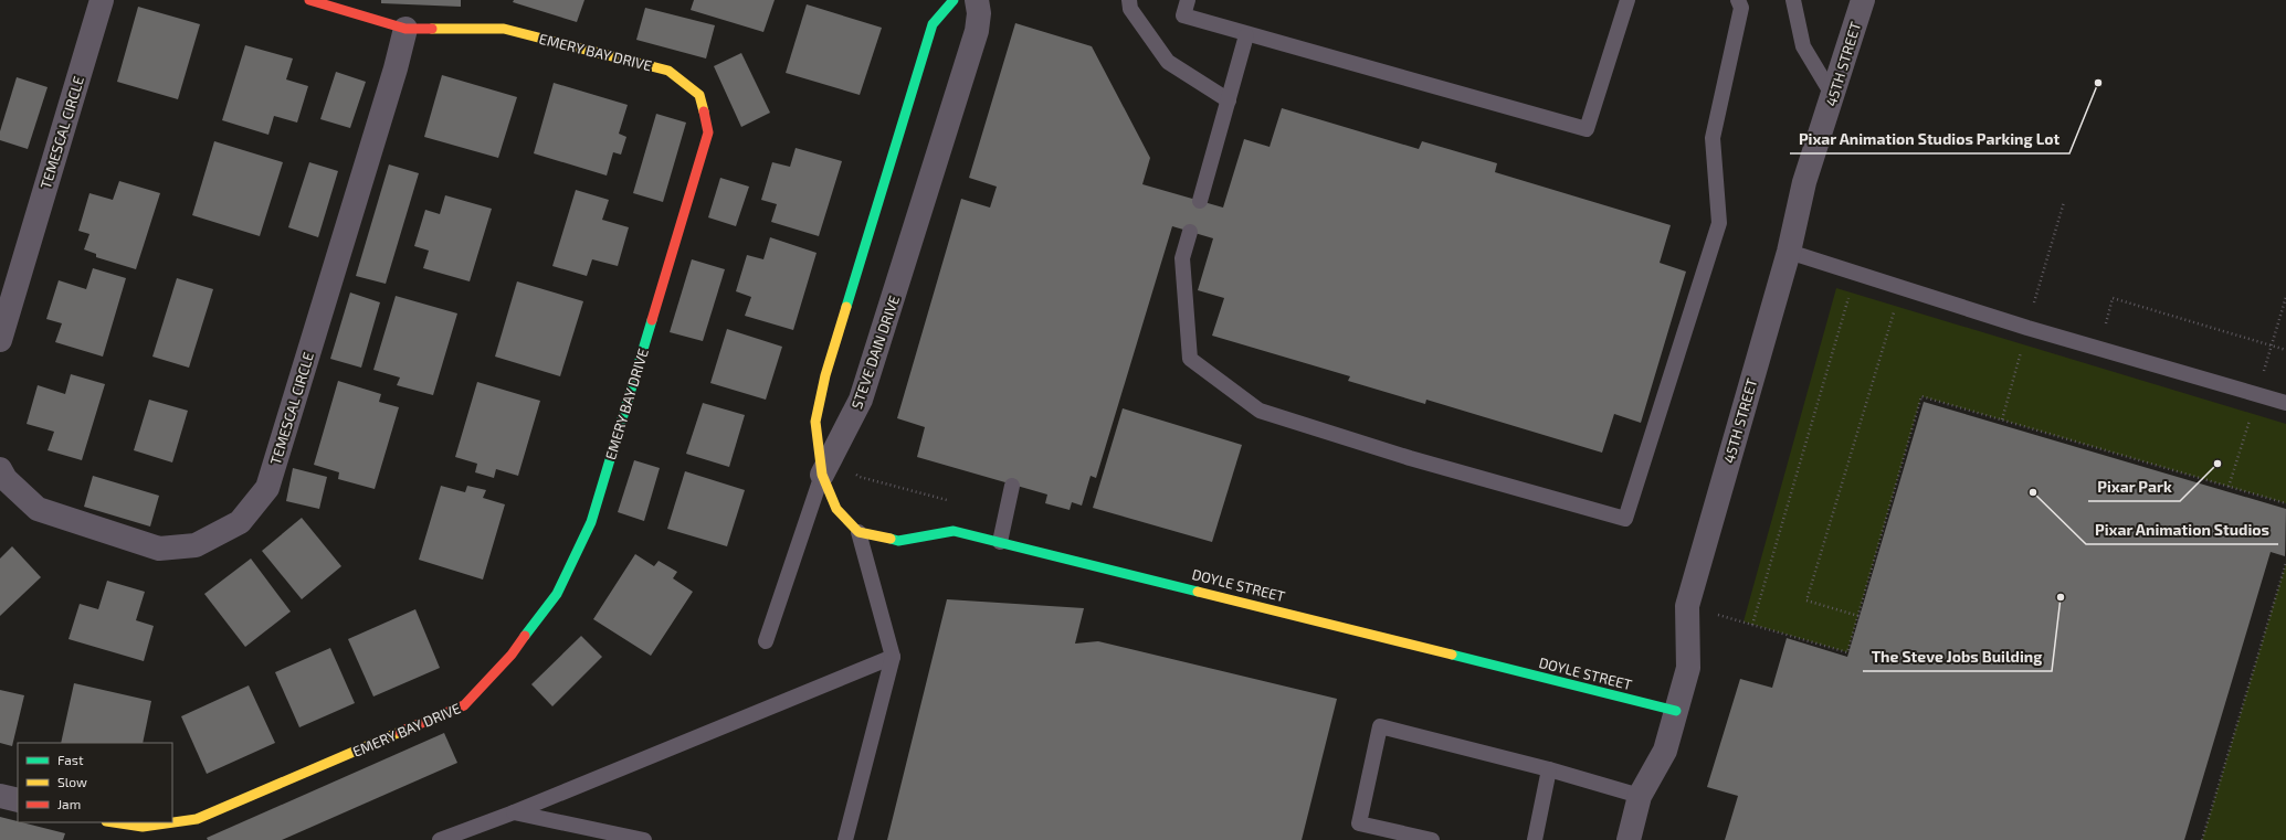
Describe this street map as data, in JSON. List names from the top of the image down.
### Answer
{
  "streets": {
    "street": [
      "EMERY BAY DRIVE",
      "45TH STREET",
      "TEMESCAL CIRCLE",
      "STEVE DAIN DRIVE",
      "DOYLE STREET"
    ]
  },
  "crossings": [
    ["EMERY BAY DRIVE", "TEMESCAL CIRCLE"],
    ["45TH STREET", "DOYLE STREET"]
  ],
  "places": [
    "Pixar Animation Studios Parking Lot",
    "Pixar Park",
    "Pixar Animation Studios",
    "The Steve Jobs Building"
  ],
  "legend": ["Fast", "Slow", "Jam"]
}
